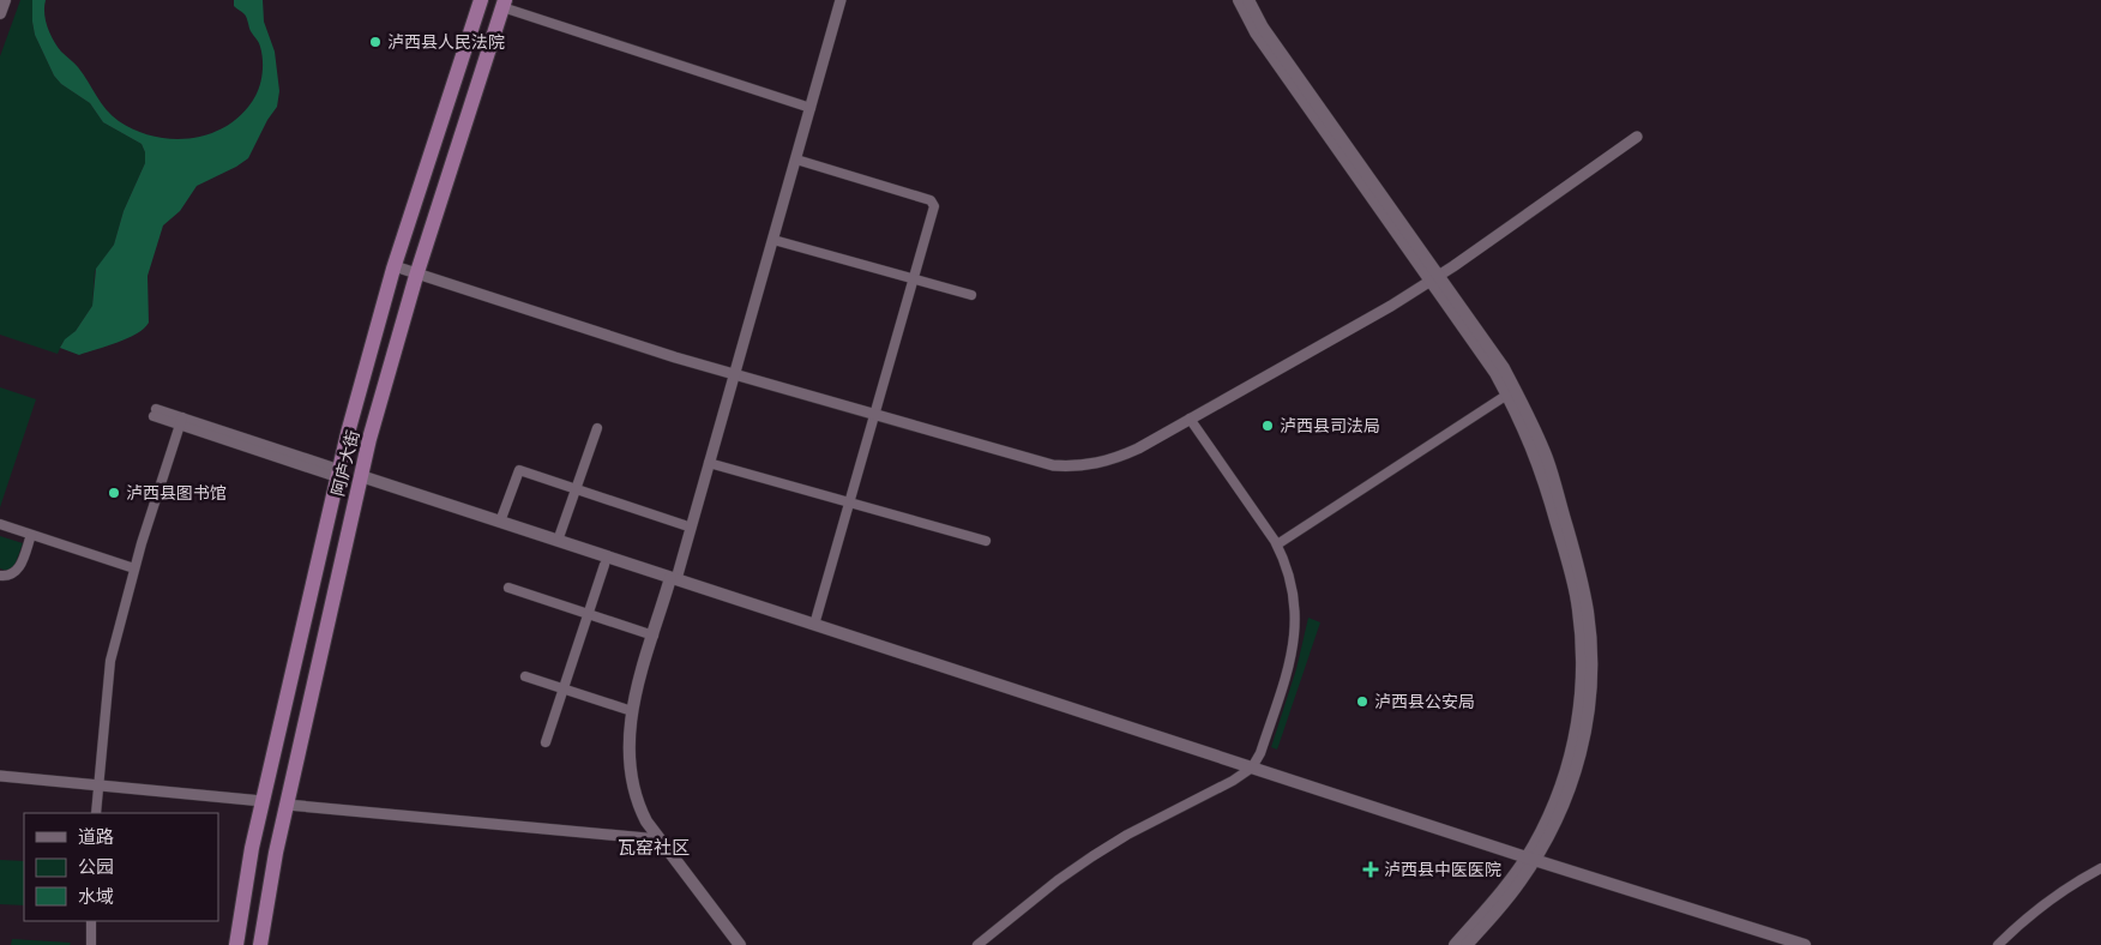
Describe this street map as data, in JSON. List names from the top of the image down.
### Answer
{
  "streets": {
    "highway": ["阿庐大街"]
  },
  "districts": ["瓦窑社区"],
  "places": {
    "other": [
      "泸西县人民法院",
      "泸西县司法局",
      "泸西县图书馆",
      "泸西县公安局"
    ],
    "health": ["泸西县中医医院"]
  },
  "legend": ["道路", "公园", "水域"]
}
